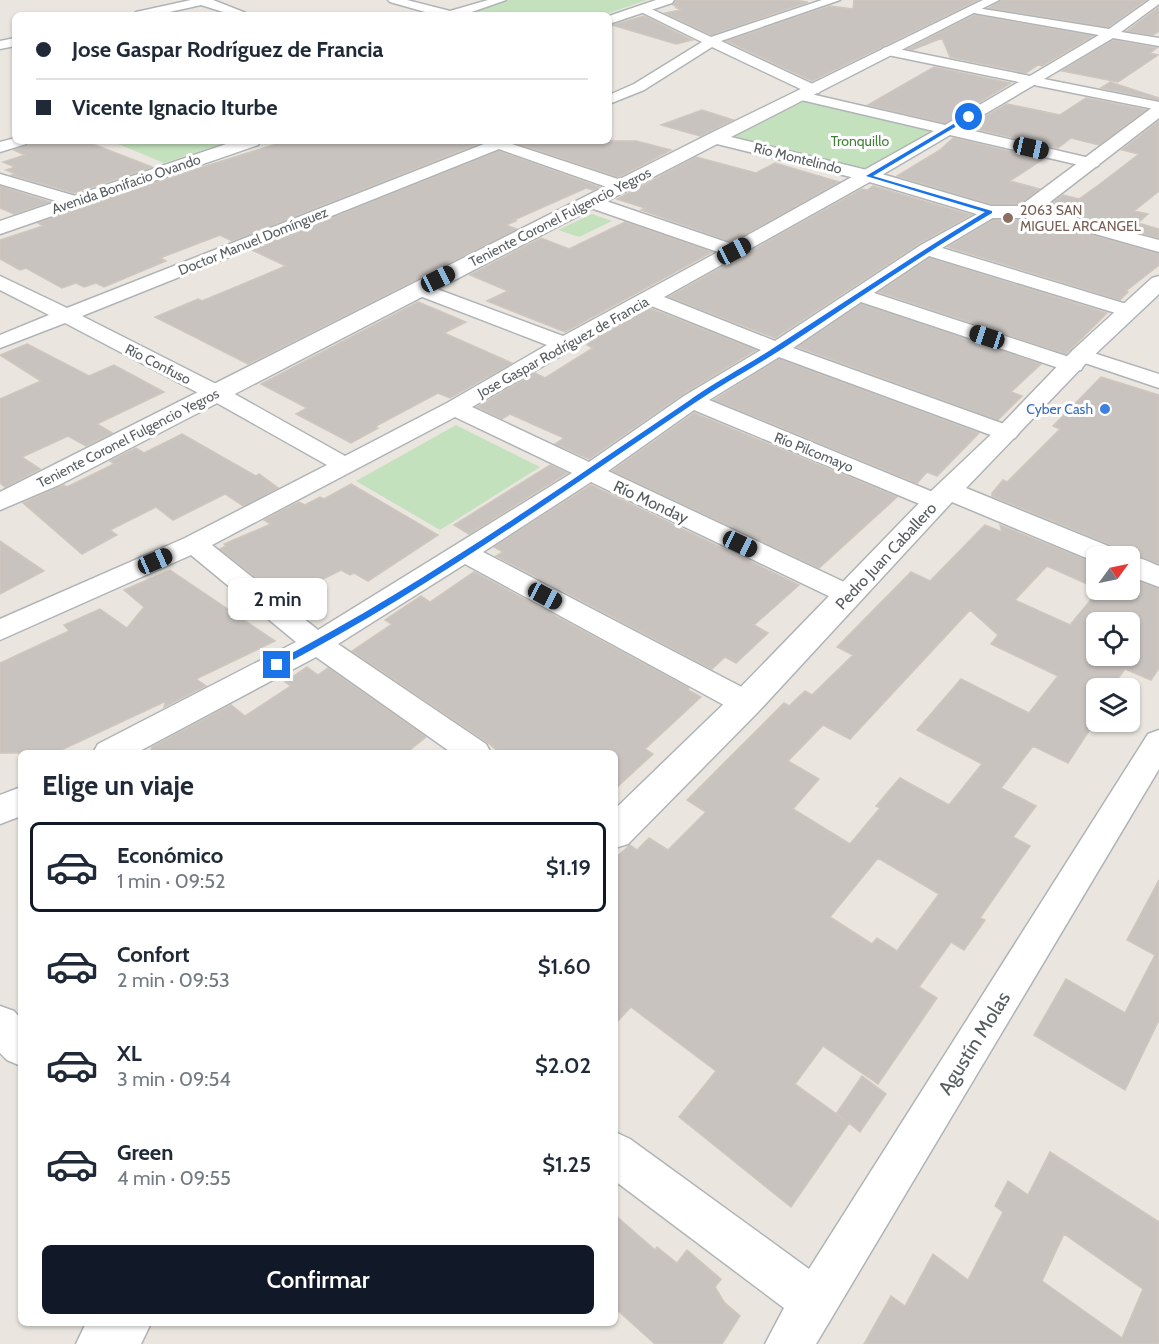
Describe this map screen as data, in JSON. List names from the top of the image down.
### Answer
{
  "streets": {
    "street": [
      "Río Montelindo",
      "Avenida Bonifacio Ovando",
      "Teniente Coronel Fulgencio Yegros",
      "Doctor Manuel Domínguez",
      "Jose Gaspar Rodríguez de Francia",
      "Río Confuso",
      "Río Pilcomayo",
      "Río Monday",
      "Pedro Juan Caballero",
      "Agustín Molas"
    ]
  },
  "crossings": [
    ["Río Montelindo", "Teniente Coronel Fulgencio Yegros"],
    ["Río Montelindo", "Jose Gaspar Rodríguez de Francia"],
    ["Teniente Coronel Fulgencio Yegros", "Río Confuso"],
    ["Doctor Manuel Domínguez", "Río Confuso"],
    ["Jose Gaspar Rodríguez de Francia", "Río Confuso"],
    ["Jose Gaspar Rodríguez de Francia", "Río Monday"],
    ["Río Pilcomayo", "Pedro Juan Caballero"],
    ["Río Monday", "Pedro Juan Caballero"]
  ],
  "parks": ["Tronquillo"],
  "places": ["2063 SAN MIGUEL ARCANGEL", "Cyber Cash"],
  "north": "top right",
  "page": {
    "banner": ["Jose Gaspar Rodríguez de Francia", "Vicente Ignacio Iturbe"],
    "bubble": "2 min",
    "heading": "Elige un viaje",
    "list": [
      {
        "name": "Económico",
        "note": "1 min · 09:52",
        "value": "$1.19"
      },
      {
        "name": "Confort",
        "note": "2 min · 09:53",
        "value": "$1.60"
      },
      {
        "name": "XL",
        "note": "3 min · 09:54",
        "value": "$2.02"
      },
      {
        "name": "Green",
        "note": "4 min · 09:55",
        "value": "$1.25"
      }
    ],
    "buttons": "Confirmar"
  }
}
